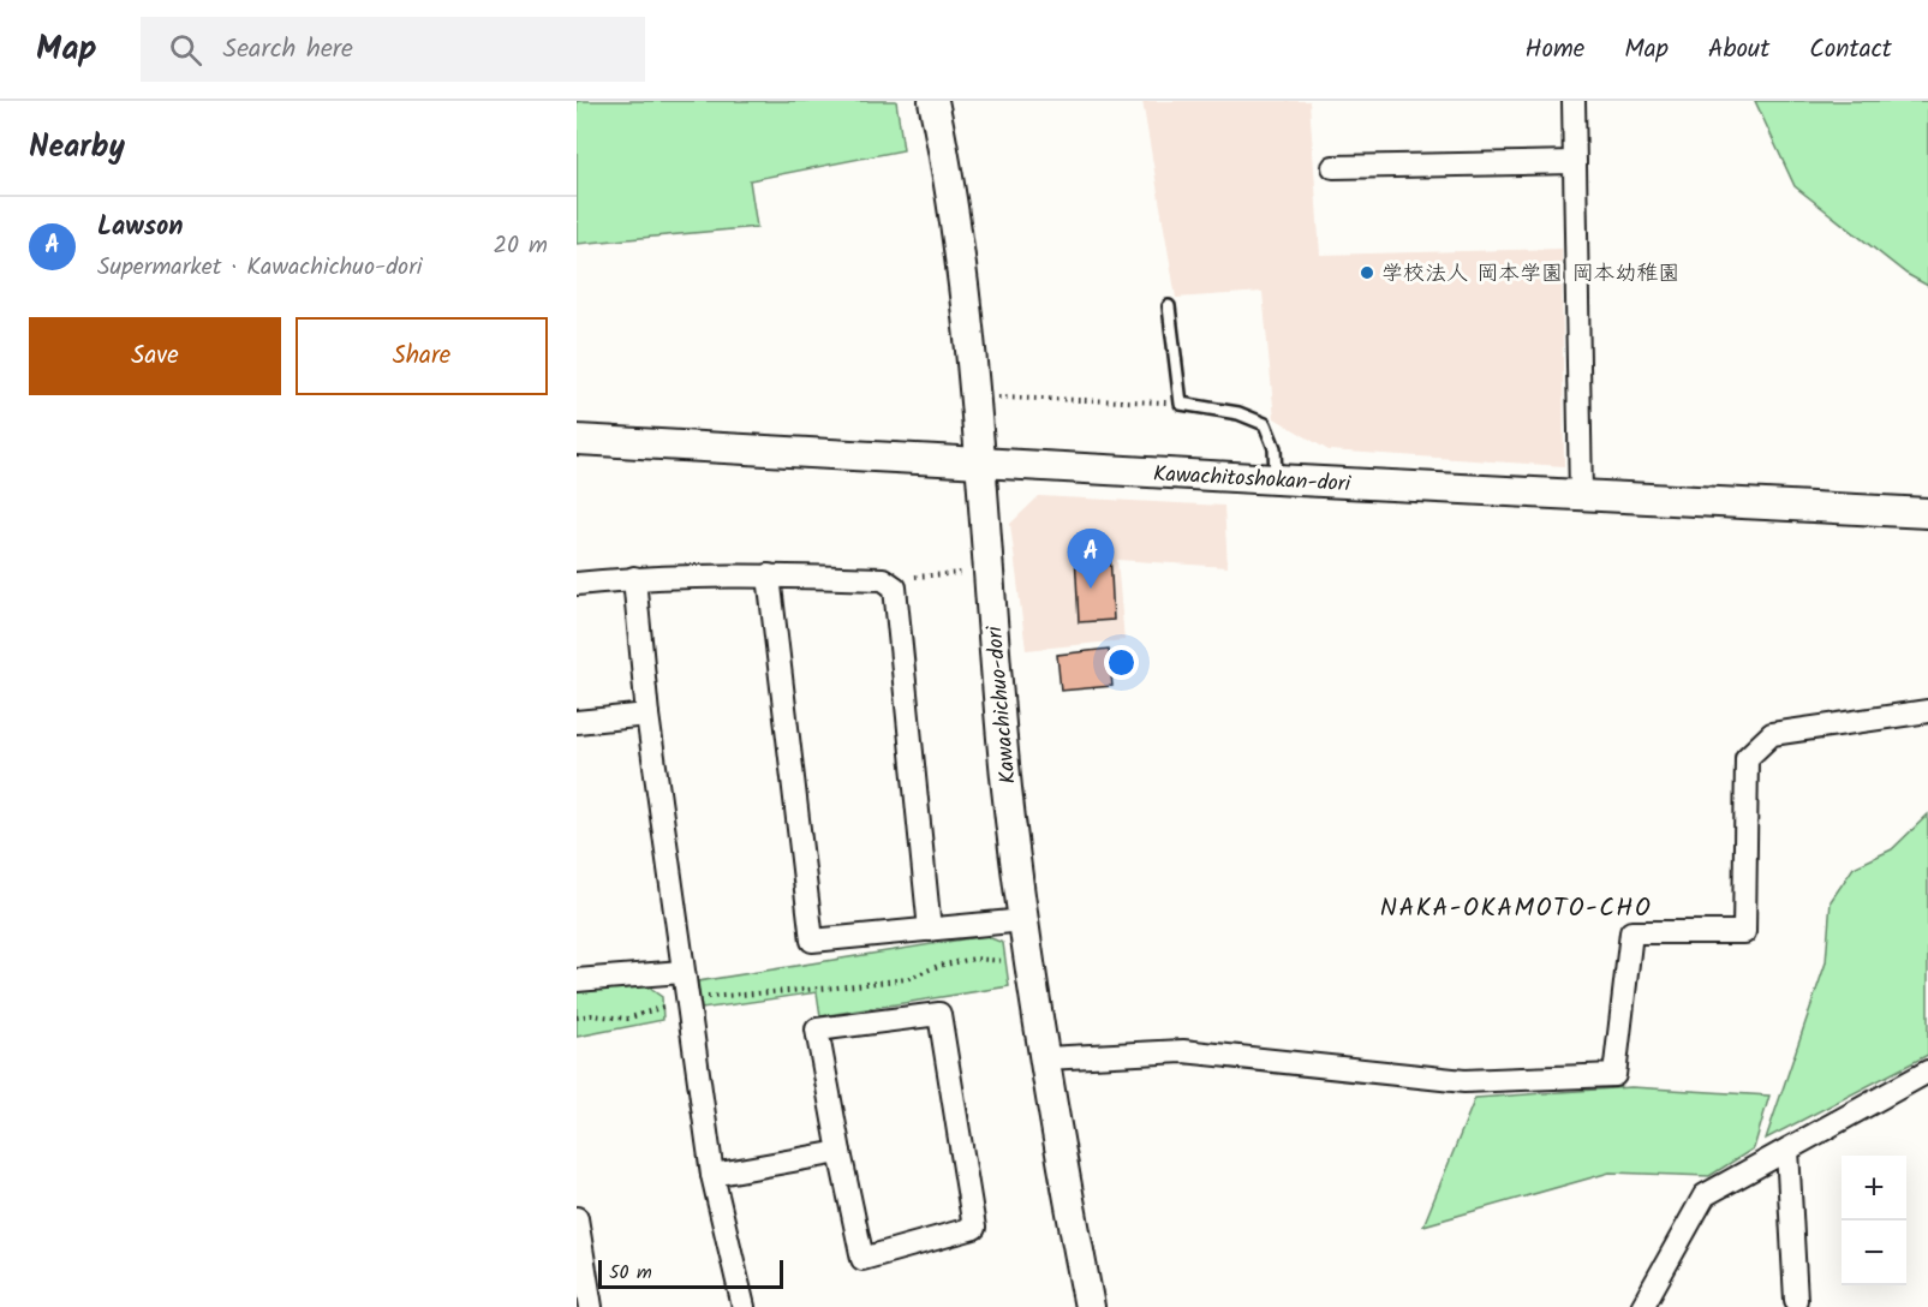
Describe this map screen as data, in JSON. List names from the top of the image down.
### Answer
{
  "streets": {
    "street": ["Kawachitoshokan-dori", "Kawachichuo-dori"]
  },
  "crossings": [
    ["Kawachitoshokan-dori", "Kawachichuo-dori"]
  ],
  "districts": ["NAKA-OKAMOTO-CHO"],
  "places": ["学校法人 岡本学園 岡本幼稚園"],
  "scale_bar": "50 m",
  "page": {
    "header": "Map",
    "search": "Search here",
    "nav": [
      "Home",
      "Map",
      "About",
      "Contact"
    ],
    "heading": "Nearby",
    "list": [
      {
        "mark": "A",
        "name": "Lawson",
        "note": "Supermarket · Kawachichuo-dori",
        "value": "20 m"
      }
    ],
    "buttons": ["Save", "Share"],
    "pins": "A",
    "map_buttons": ["+", "−"],
    "scale": "50 m"
  }
}
